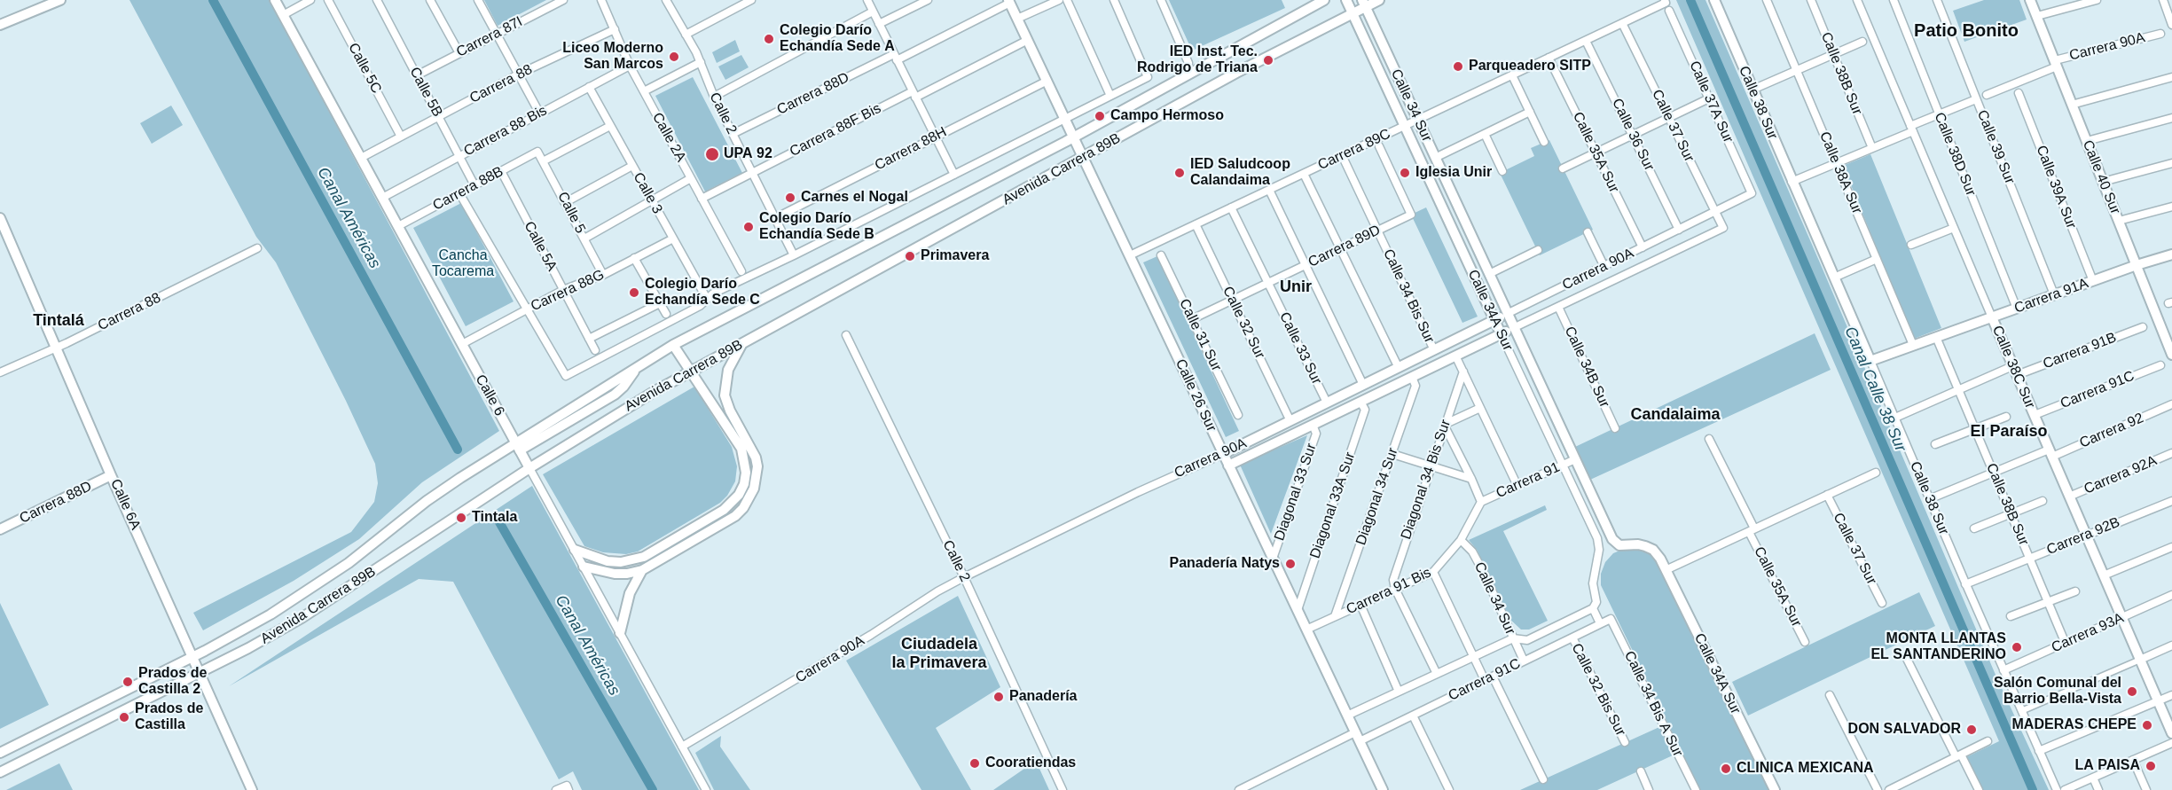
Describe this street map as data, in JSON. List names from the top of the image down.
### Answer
{
  "streets": {
    "street": [
      "Carrera 87I",
      "Carrera 90A",
      "Calle 5C",
      "Calle 38B Sur",
      "Carrera 88",
      "Calle 5B",
      "Carrera 88D",
      "Calle 37A Sur",
      "Calle 38 Sur",
      "Calle 34 Sur",
      "Calle 2",
      "Calle 37 Sur",
      "Carrera 88F Bis",
      "Carrera 88 Bis",
      "Calle 36 Sur",
      "Calle 2A",
      "Calle 39 Sur",
      "Carrera 88H",
      "Carrera 89C",
      "Calle 35A Sur",
      "Calle 38D Sur",
      "Avenida Carrera 89B",
      "Calle 38A Sur",
      "Calle 40 Sur",
      "Calle 39A Sur",
      "Carrera 88B",
      "Calle 3",
      "Calle 5",
      "Calle 5A",
      "Carrera 89D",
      "Carrera 88G",
      "Calle 34 Bis Sur",
      "Carrera 91A",
      "Calle 34A Sur",
      "Calle 32 Sur",
      "Calle 31 Sur",
      "Calle 33 Sur",
      "Carrera 91B",
      "Calle 34B Sur",
      "Calle 38C Sur",
      "Carrera 91C",
      "Calle 6",
      "Calle 26 Sur",
      "Carrera 92",
      "Carrera 92A",
      "Diagonal 34 Bis Sur",
      "Carrera 91",
      "Diagonal 33 Sur",
      "Diagonal 34 Sur",
      "Calle 6A",
      "Diagonal 33A Sur",
      "Carrera 92B",
      "Carrera 91 Bis",
      "Carrera 93A",
      "Calle 32 Bis Sur",
      "Calle 34 Bis A Sur"
    ]
  },
  "crossings": [
    ["Carrera 87I", "Calle 5B"],
    ["Carrera 90A", "Calle 37A Sur"],
    ["Carrera 90A", "Calle 34 Sur"],
    ["Carrera 90A", "Calle 2"],
    ["Carrera 90A", "Calle 37 Sur"],
    ["Carrera 90A", "Calle 36 Sur"],
    ["Carrera 90A", "Calle 35A Sur"],
    ["Carrera 90A", "Calle 40 Sur"],
    ["Carrera 90A", "Calle 34 Bis Sur"],
    ["Carrera 90A", "Calle 34A Sur"],
    ["Carrera 90A", "Calle 32 Sur"],
    ["Carrera 90A", "Calle 33 Sur"],
    ["Carrera 90A", "Calle 34B Sur"],
    ["Carrera 90A", "Calle 6"],
    ["Carrera 90A", "Calle 26 Sur"],
    ["Carrera 90A", "Diagonal 33 Sur"],
    ["Carrera 90A", "Diagonal 34 Sur"],
    ["Carrera 90A", "Diagonal 33A Sur"],
    ["Calle 5C", "Carrera 88"],
    ["Calle 38B Sur", "Carrera 91A"],
    ["Calle 38B Sur", "Carrera 91B"],
    ["Calle 38B Sur", "Carrera 92"],
    ["Calle 38B Sur", "Carrera 92B"],
    ["Calle 38B Sur", "Carrera 93A"],
    ["Carrera 88", "Calle 5B"],
    ["Carrera 88", "Calle 2A"],
    ["Carrera 88", "Calle 6"],
    ["Carrera 88", "Calle 6A"],
    ["Calle 5B", "Carrera 88 Bis"],
    ["Calle 5B", "Carrera 88B"],
    ["Carrera 88D", "Calle 2"],
    ["Carrera 88D", "Calle 26 Sur"],
    ["Carrera 88D", "Calle 6A"],
    ["Calle 38 Sur", "Carrera 91A"],
    ["Calle 38 Sur", "Carrera 91B"],
    ["Calle 38 Sur", "Carrera 92"],
    ["Calle 38 Sur", "Carrera 92B"],
    ["Calle 38 Sur", "Carrera 93A"],
    ["Calle 34 Sur", "Carrera 89C"],
    ["Calle 34 Sur", "Avenida Carrera 89B"],
    ["Calle 34 Sur", "Calle 34A Sur"],
    ["Calle 34 Sur", "Carrera 91C"],
    ["Calle 34 Sur", "Carrera 91 Bis"],
    ["Calle 2", "Carrera 88F Bis"],
    ["Calle 2", "Carrera 88H"],
    ["Calle 37 Sur", "Carrera 89C"],
    ["Carrera 88F Bis", "Calle 2A"],
    ["Carrera 88F Bis", "Calle 26 Sur"],
    ["Carrera 88 Bis", "Calle 2A"],
    ["Carrera 88 Bis", "Calle 3"],
    ["Carrera 88 Bis", "Calle 6"],
    ["Calle 36 Sur", "Carrera 89C"],
    ["Calle 39 Sur", "Carrera 91A"],
    ["Carrera 88H", "Calle 26 Sur"],
    ["Carrera 89C", "Calle 35A Sur"],
    ["Carrera 89C", "Calle 34 Bis Sur"],
    ["Carrera 89C", "Calle 34A Sur"],
    ["Carrera 89C", "Calle 32 Sur"],
    ["Carrera 89C", "Calle 33 Sur"],
    ["Carrera 89C", "Calle 26 Sur"],
    ["Calle 38D Sur", "Carrera 91A"],
    ["Avenida Carrera 89B", "Calle 34A Sur"],
    ["Avenida Carrera 89B", "Calle 6"],
    ["Avenida Carrera 89B", "Calle 26 Sur"],
    ["Avenida Carrera 89B", "Calle 6A"],
    ["Calle 38A Sur", "Carrera 91A"],
    ["Calle 40 Sur", "Carrera 91A"],
    ["Calle 39A Sur", "Carrera 91A"],
    ["Carrera 88B", "Calle 5"],
    ["Carrera 88B", "Calle 5A"],
    ["Carrera 88B", "Calle 6"],
    ["Calle 3", "Carrera 88G"],
    ["Calle 5", "Carrera 88G"],
    ["Calle 5A", "Carrera 88G"],
    ["Carrera 89D", "Calle 34 Bis Sur"],
    ["Carrera 89D", "Calle 32 Sur"],
    ["Carrera 89D", "Calle 31 Sur"],
    ["Carrera 89D", "Calle 33 Sur"],
    ["Carrera 88G", "Calle 6"],
    ["Carrera 91A", "Calle 38C Sur"],
    ["Calle 34A Sur", "Carrera 91C"],
    ["Calle 34A Sur", "Carrera 91"],
    ["Carrera 91B", "Calle 38C Sur"],
    ["Calle 38C Sur", "Carrera 91C"],
    ["Calle 38C Sur", "Carrera 92"],
    ["Calle 38C Sur", "Carrera 92A"],
    ["Calle 38C Sur", "Carrera 92B"],
    ["Calle 38C Sur", "Carrera 93A"],
    ["Carrera 91C", "Calle 26 Sur"],
    ["Carrera 91C", "Calle 32 Bis Sur"],
    ["Carrera 91C", "Calle 34 Bis A Sur"],
    ["Calle 26 Sur", "Diagonal 33 Sur"],
    ["Calle 26 Sur", "Diagonal 33A Sur"],
    ["Calle 26 Sur", "Carrera 91 Bis"],
    ["Diagonal 34 Bis Sur", "Carrera 91 Bis"],
    ["Carrera 91", "Carrera 91 Bis"],
    ["Diagonal 34 Sur", "Carrera 91 Bis"]
  ],
  "districts": [
    "Patio Bonito",
    "Unir",
    "Tintalá",
    "Candalaima",
    "El Paraíso",
    "Ciudadela la Primavera"
  ],
  "water": ["Canal Américas", "Canal Calle 38 Sur"],
  "parks": ["Cancha Tocarema"],
  "places": [
    "Colegio Darío Echandía Sede A",
    "Liceo Moderno San Marcos",
    "IED Inst. Tec. Rodrigo de Triana",
    "Parqueadero SITP",
    "Campo Hermoso",
    "UPA 92",
    "IED Saludcoop Calandaima",
    "Iglesia Unir",
    "Carnes el Nogal",
    "Colegio Darío Echandía Sede B",
    "Primavera",
    "Colegio Darío Echandía Sede C",
    "Tintala",
    "Panadería Natys",
    "MONTA LLANTAS EL SANTANDERINO",
    "Prados de Castilla 2",
    "Salón Comunal del Barrio Bella-Vista",
    "Panadería",
    "Prados de Castilla",
    "MADERAS CHEPE",
    "DON SALVADOR",
    "Cooratiendas",
    "LA PAISA",
    "CLINICA MEXICANA"
  ]
}
